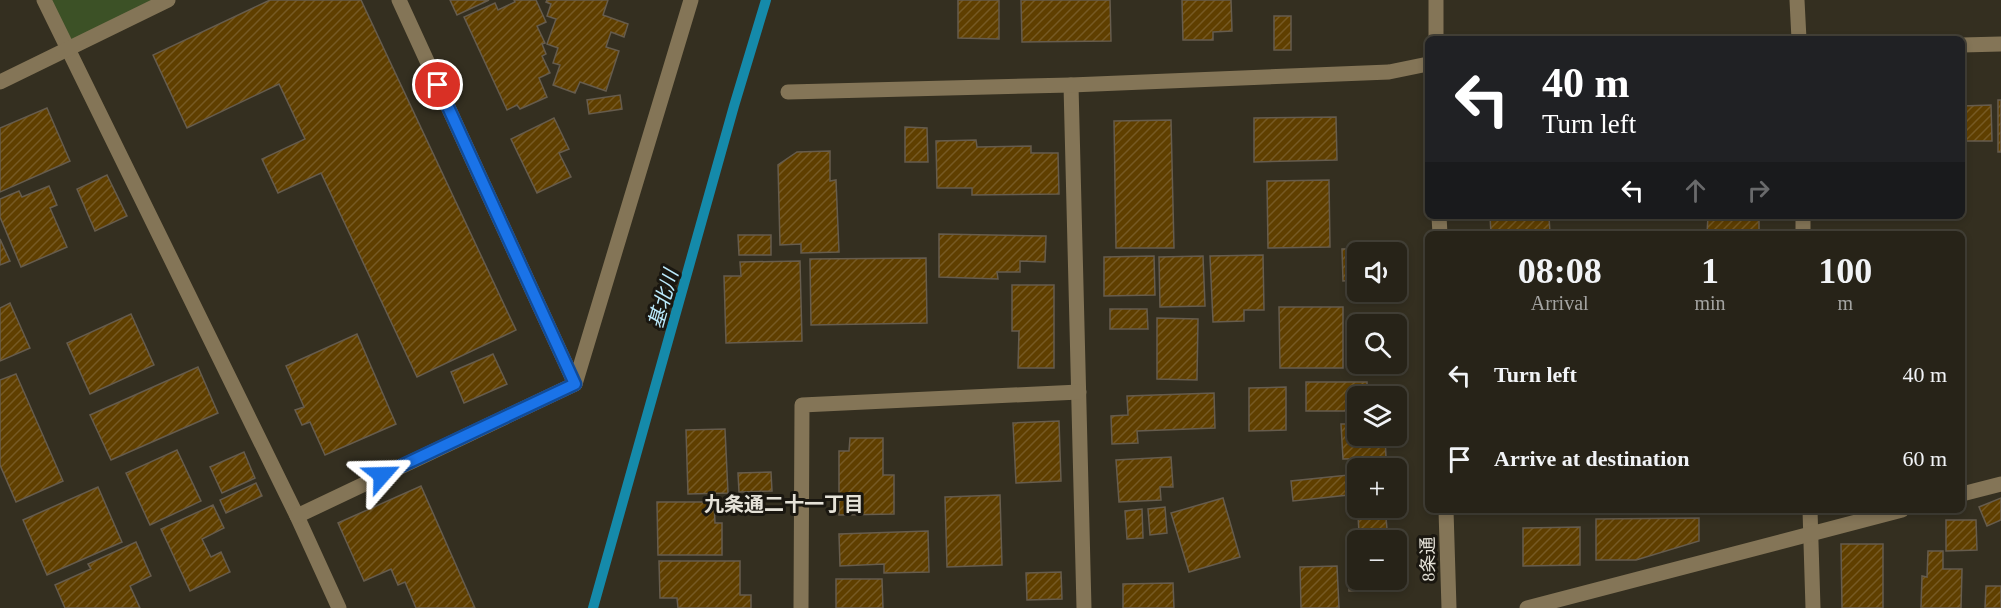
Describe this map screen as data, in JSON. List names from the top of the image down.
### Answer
{
  "streets": {
    "street": ["8条通"]
  },
  "districts": ["九条通二十一丁目"],
  "water": ["基北川"],
  "page": {
    "turn": ["40 m", "Turn left"],
    "eta": [
      "08:08",
      "Arrival",
      "1",
      "min",
      "100",
      "m"
    ],
    "map_buttons": ["+", "−"],
    "list": [
      {
        "name": "Turn left",
        "value": "40 m"
      },
      {
        "name": "Arrive at destination",
        "value": "60 m"
      }
    ]
  }
}
